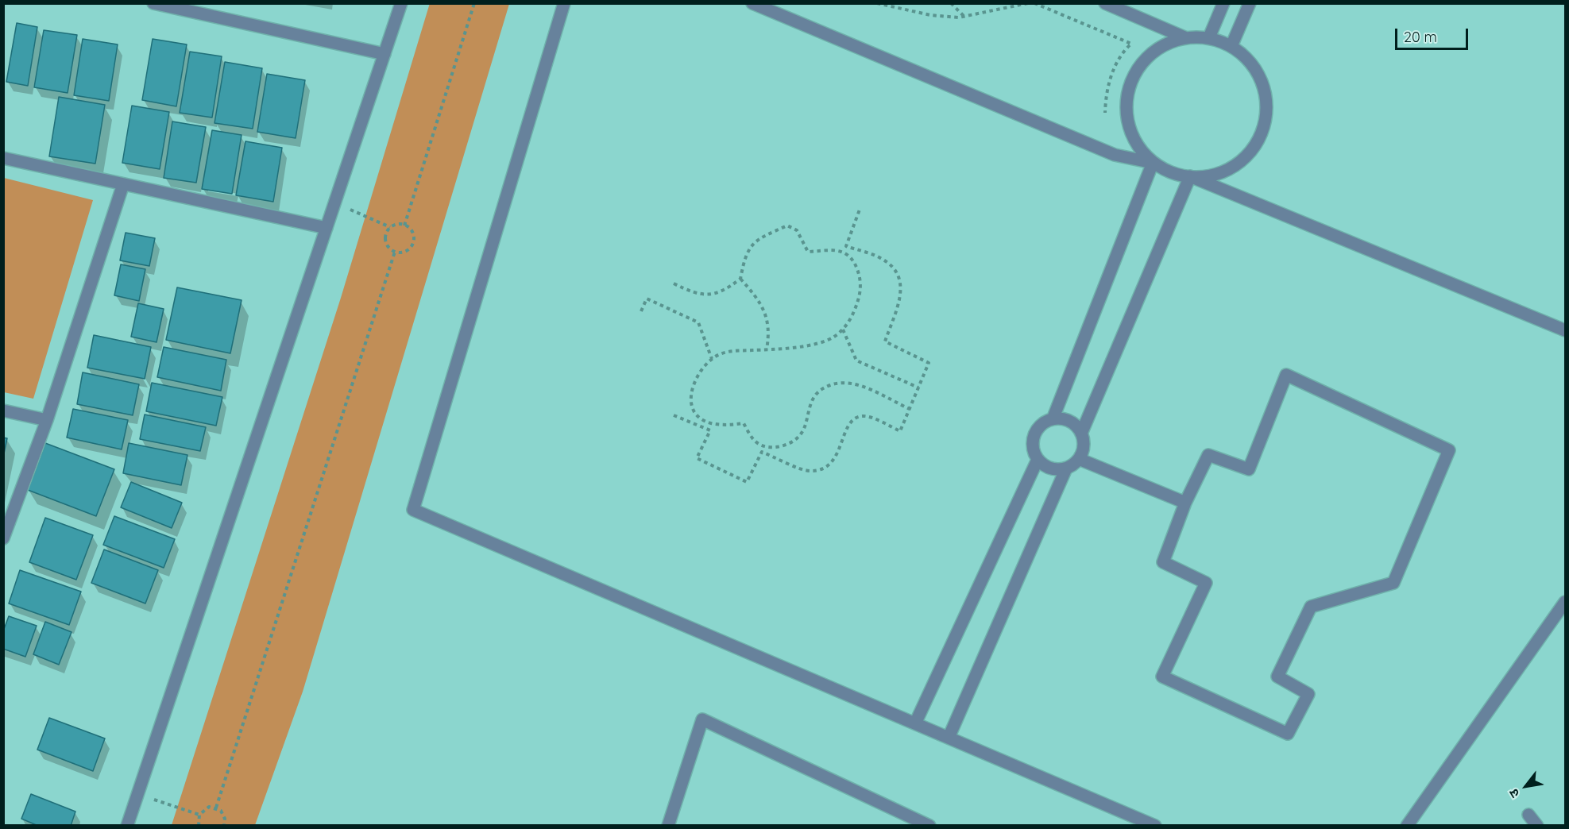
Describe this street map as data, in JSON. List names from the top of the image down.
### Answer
{
  "scale_bar": "20 m",
  "north": "bottom left"
}
